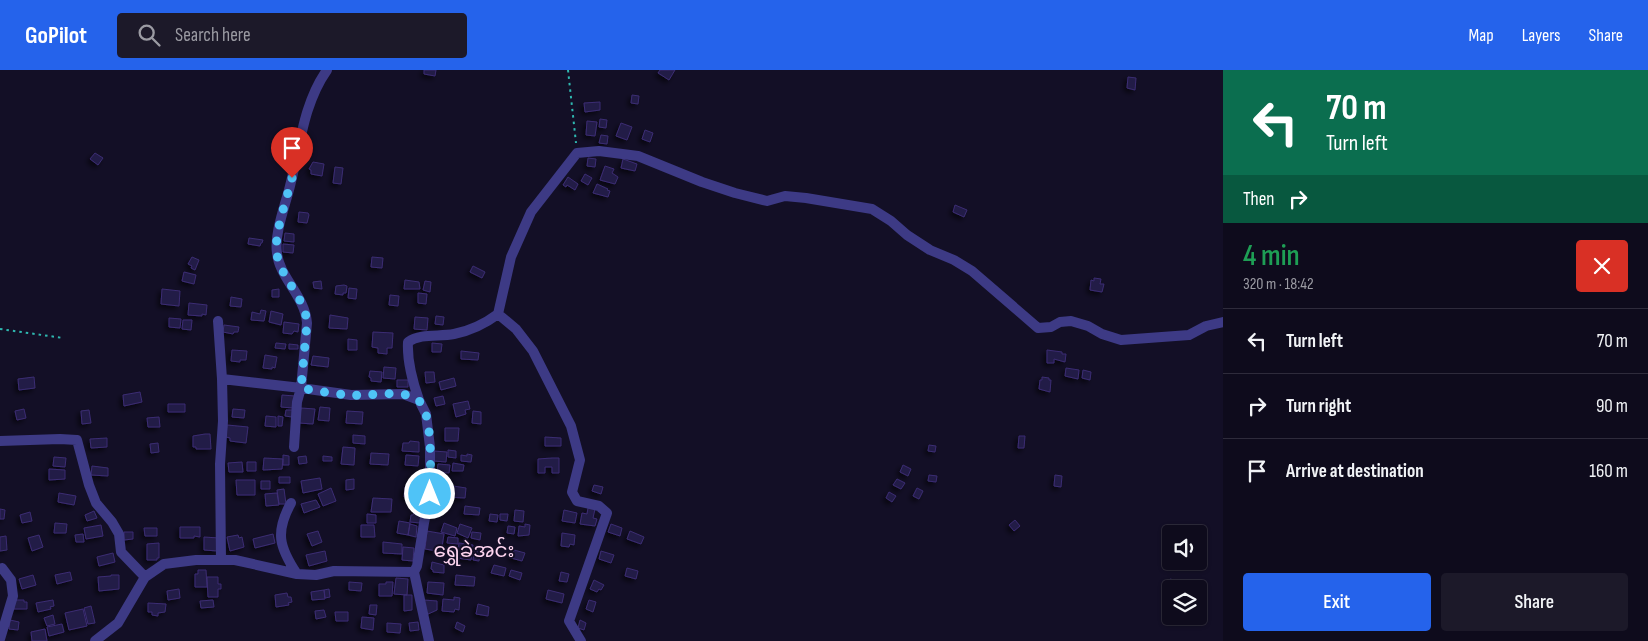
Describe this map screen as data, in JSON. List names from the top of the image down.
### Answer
{
  "districts": ["ရွှေခဲအင်း"],
  "page": {
    "header": "GoPilot",
    "search": "Search here",
    "nav": ["Map", "Layers", "Share"],
    "turn": ["70 m", "Turn left"],
    "then": "Then",
    "heading": ["4 min", "320 m · 18:42"],
    "list": [
      {
        "name": "Turn left",
        "value": "70 m"
      },
      {
        "name": "Turn right",
        "value": "90 m"
      },
      {
        "name": "Arrive at destination",
        "value": "160 m"
      }
    ],
    "buttons": ["Exit", "Share"]
  }
}
